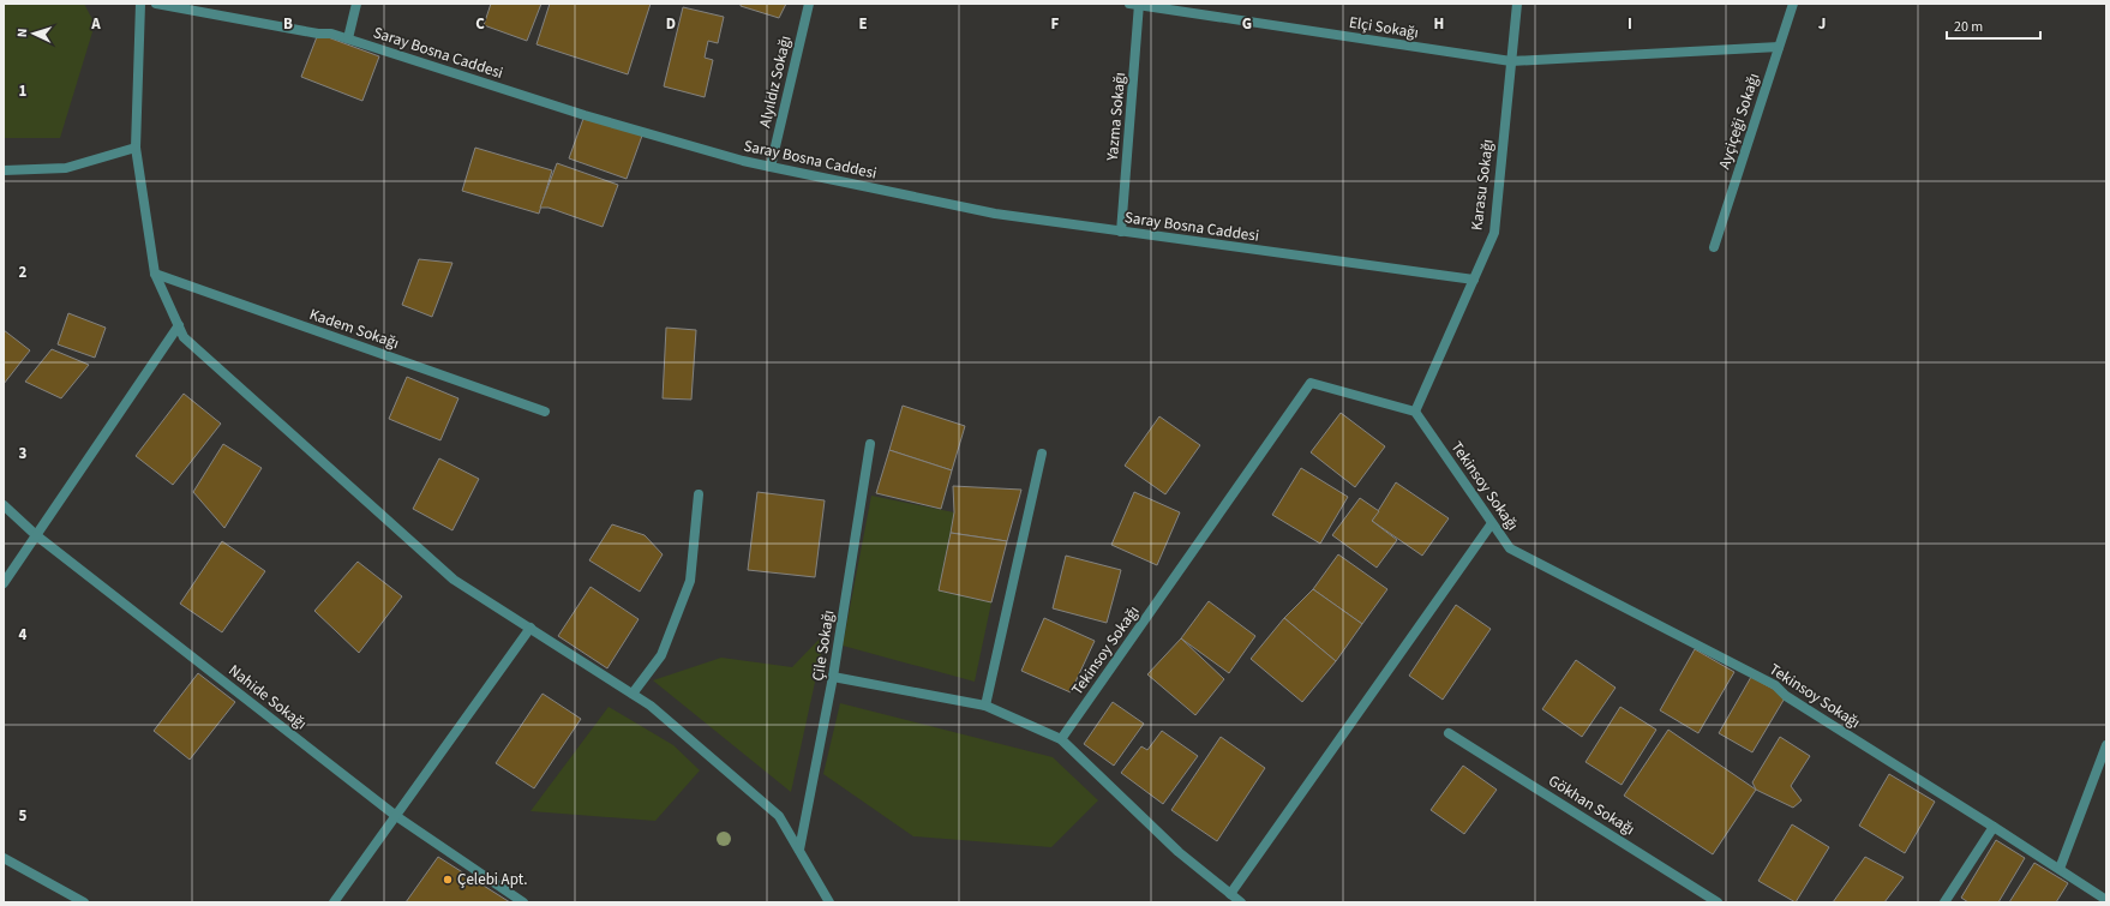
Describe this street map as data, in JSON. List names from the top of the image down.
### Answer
{
  "streets": {
    "street": [
      "Elçi Sokağı",
      "Saray Bosna Caddesi",
      "Alyıldız Sokağı",
      "Yazma Sokağı",
      "Ayçiçeği Sokağı",
      "Karasu Sokağı",
      "Kadem Sokağı",
      "Tekinsoy Sokağı",
      "Çile Sokağı",
      "Nahide Sokağı",
      "Gökhan Sokağı"
    ]
  },
  "crossings": [
    ["Elçi Sokağı", "Yazma Sokağı"],
    ["Elçi Sokağı", "Ayçiçeği Sokağı"],
    ["Elçi Sokağı", "Karasu Sokağı"],
    ["Saray Bosna Caddesi", "Alyıldız Sokağı"],
    ["Saray Bosna Caddesi", "Yazma Sokağı"],
    ["Saray Bosna Caddesi", "Karasu Sokağı"],
    ["Karasu Sokağı", "Tekinsoy Sokağı"]
  ],
  "places": ["Çelebi Apt."],
  "scale_bar": "20 m",
  "north": "left",
  "grid": {
    "columns": [
      "A",
      "B",
      "C",
      "D",
      "E",
      "F",
      "G",
      "H",
      "I",
      "J"
    ],
    "rows": [
      "1",
      "2",
      "3",
      "4",
      "5"
    ]
  }
}
